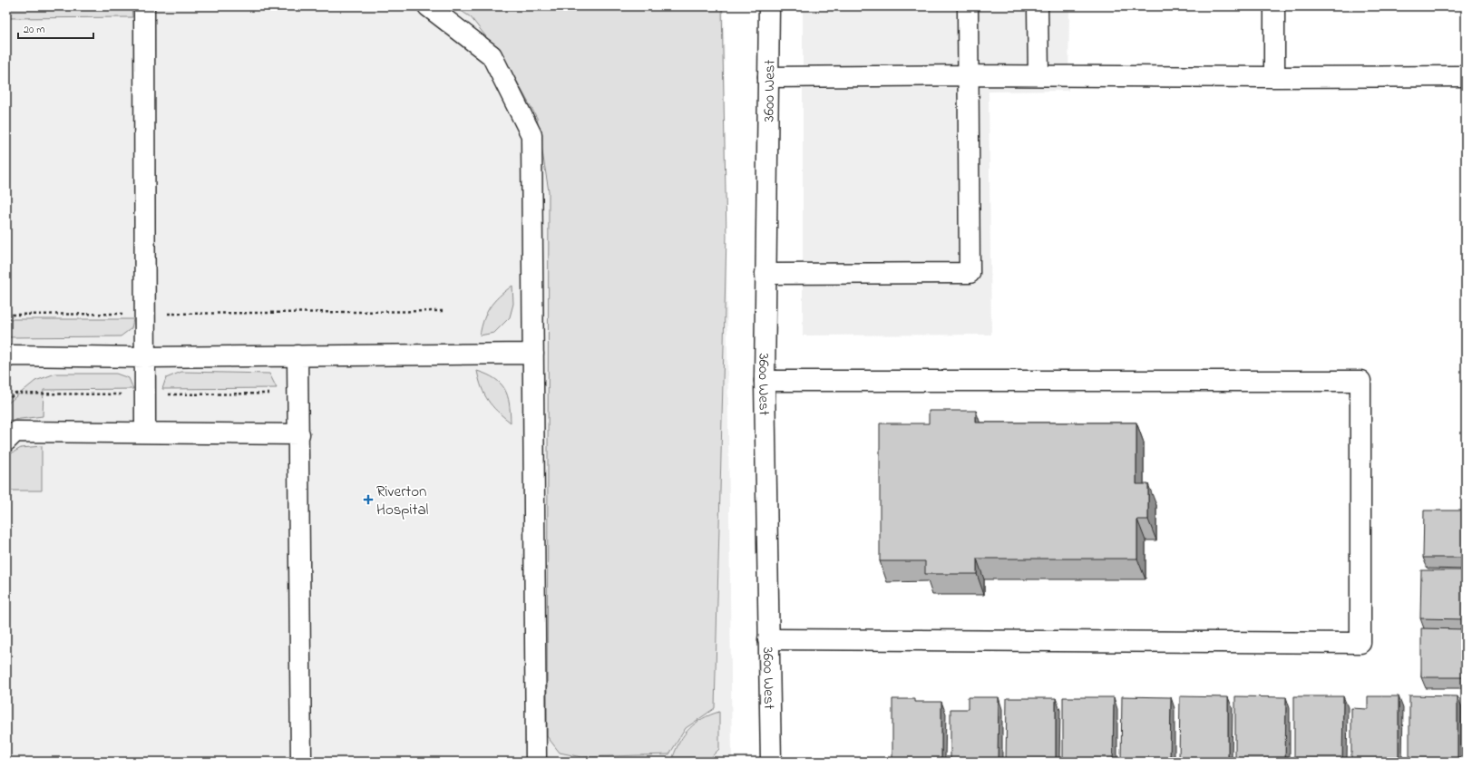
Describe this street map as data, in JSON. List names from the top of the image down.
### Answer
{
  "streets": {
    "street": ["3600 West"]
  },
  "places": {
    "health": ["Riverton Hospital"]
  },
  "scale_bar": "20 m"
}
